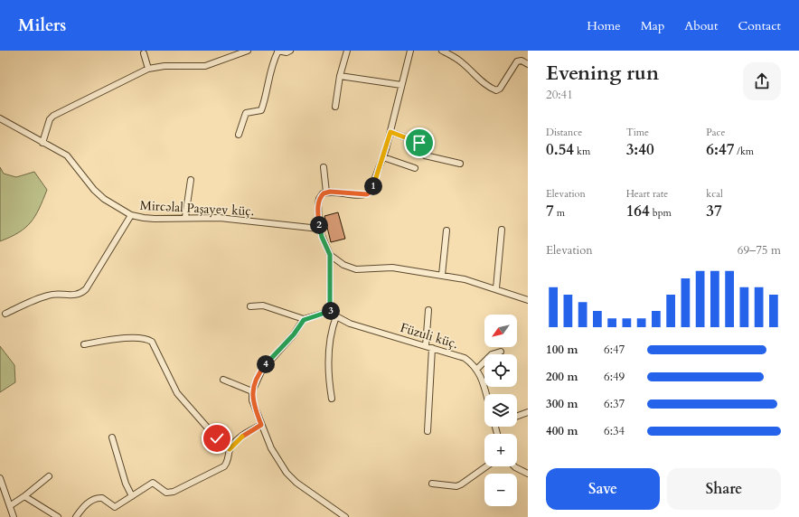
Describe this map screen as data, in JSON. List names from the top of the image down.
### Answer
{
  "streets": {
    "street": ["Mircəlal Paşayev küç.", "Füzuli küç."]
  },
  "north": "bottom left",
  "page": {
    "header": "Milers",
    "nav": [
      "Home",
      "Map",
      "About",
      "Contact"
    ],
    "heading": ["Evening run", "20:41"],
    "stats": [
      ["Distance", "0.54 km"],
      ["Time", "3:40"],
      ["Pace", "6:47 /km"],
      ["Elevation", "7 m"],
      ["Heart rate", "164 bpm"],
      ["kcal", "37"]
    ],
    "pins": [
      "1",
      "2",
      "3",
      "4"
    ],
    "chart": ["Elevation", "69–75 m"],
    "map_buttons": ["+", "−"],
    "list": [
      {
        "name": "100 m",
        "note": "6:47"
      },
      {
        "name": "200 m",
        "note": "6:49"
      },
      {
        "name": "300 m",
        "note": "6:37"
      },
      {
        "name": "400 m",
        "note": "6:34"
      }
    ],
    "buttons": ["Save", "Share"]
  }
}
